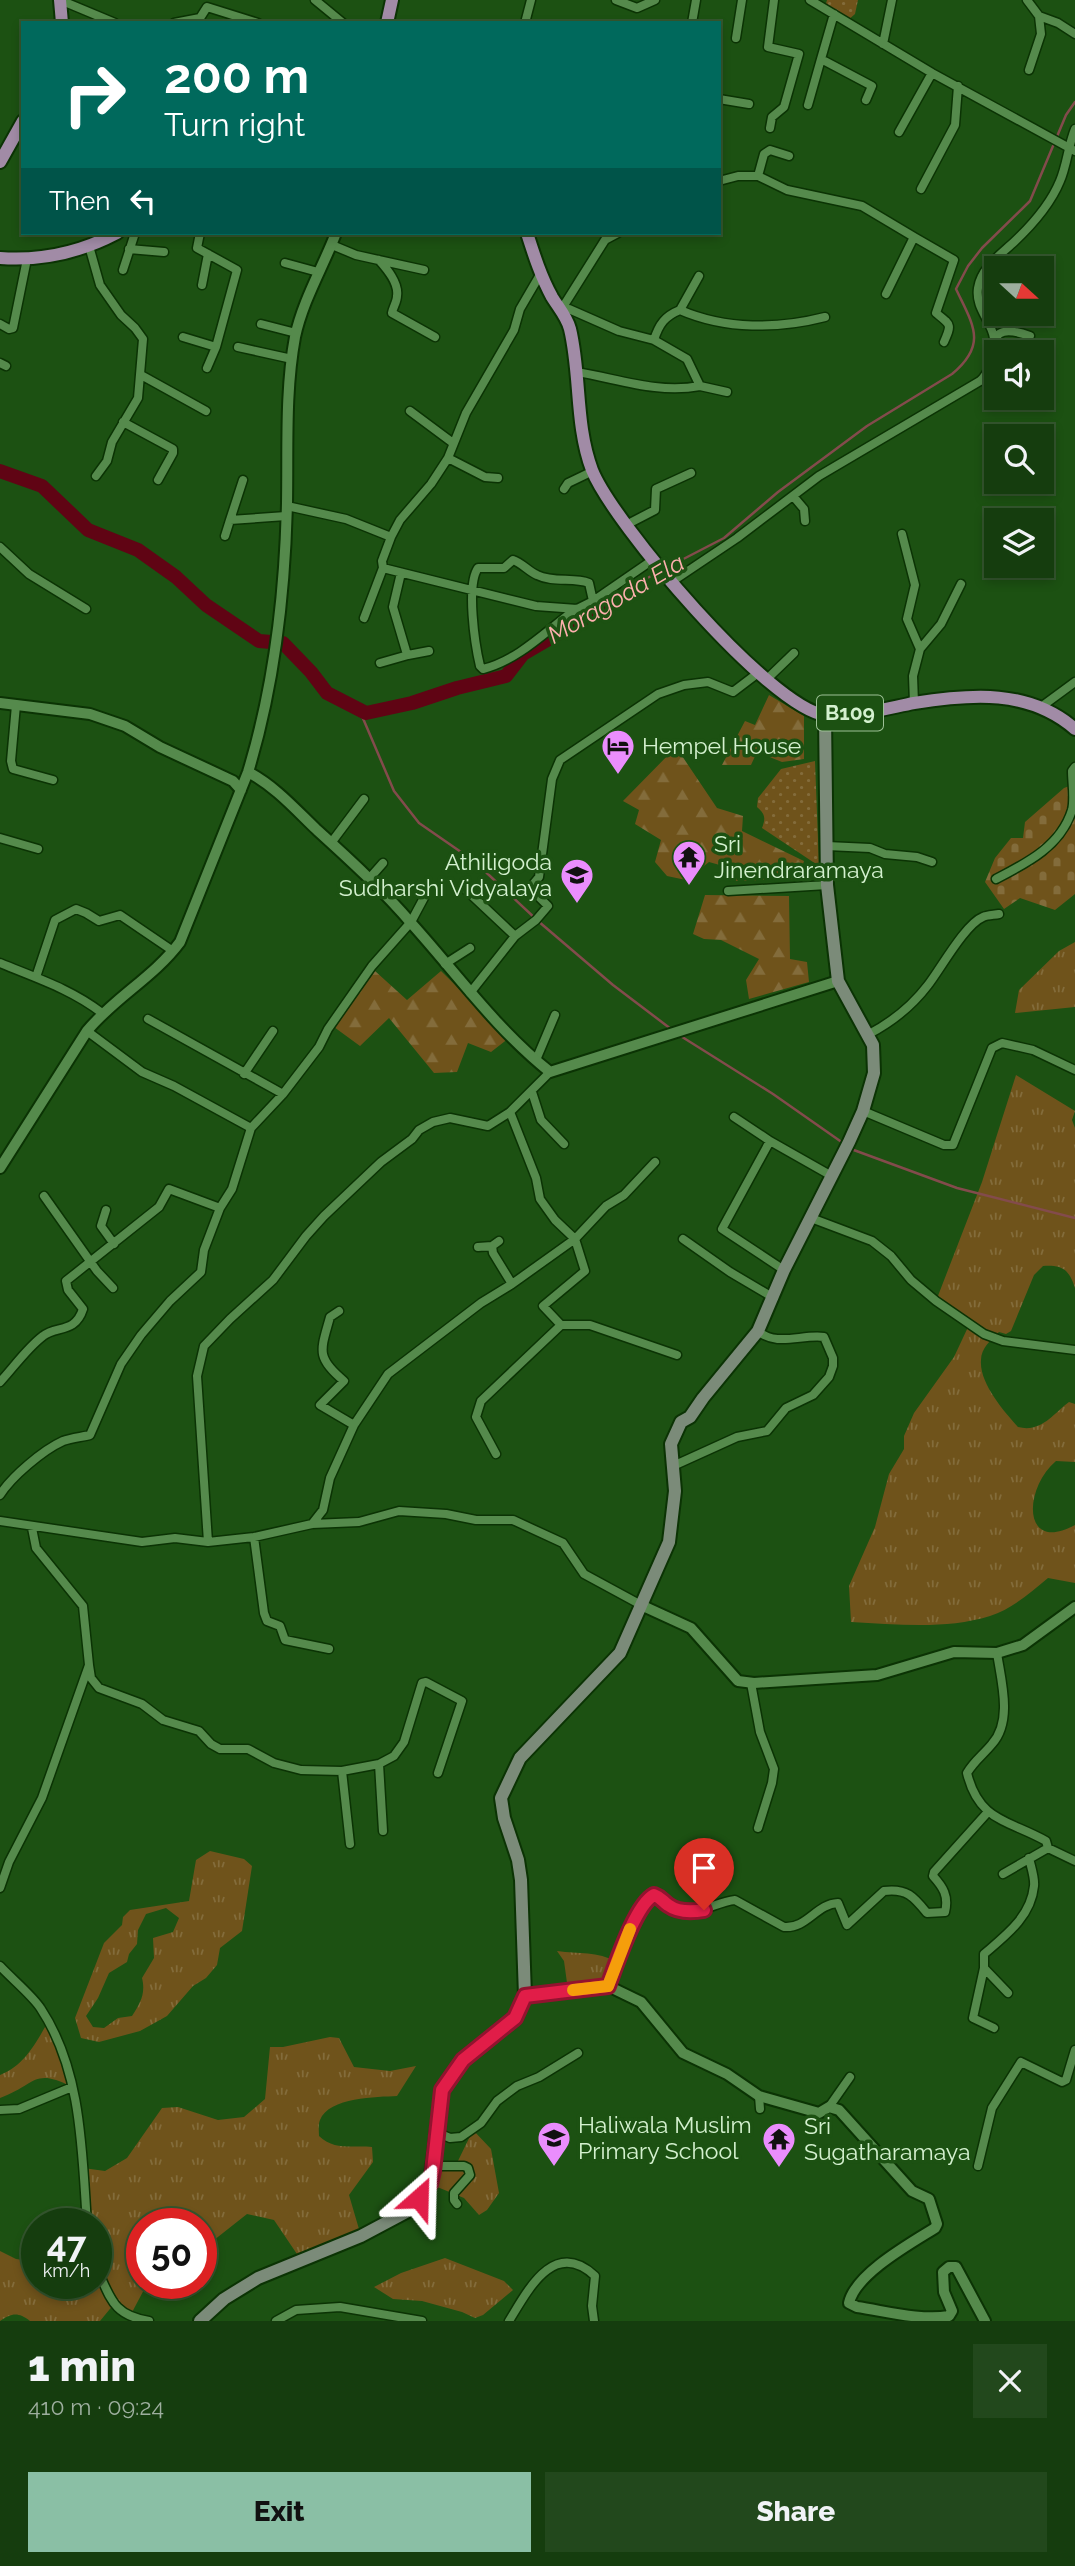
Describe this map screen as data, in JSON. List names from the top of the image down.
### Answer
{
  "streets": {
    "main road": ["B109"]
  },
  "water": ["Moragoda Ela"],
  "places": {
    "hotel": ["Hempel House"],
    "temple": ["Sri Jinendraramaya", "Sri Sugatharamaya"],
    "school or university": ["Athiligoda Sudharshi Vidyalaya", "Haliwala Muslim Primary School"]
  },
  "north": "right",
  "page": {
    "turn": ["200 m", "Turn right"],
    "then": "Then",
    "speed": "47 km/h",
    "limit": "50",
    "heading": ["1 min", "410 m · 09:24"],
    "buttons": ["Exit", "Share"]
  }
}
